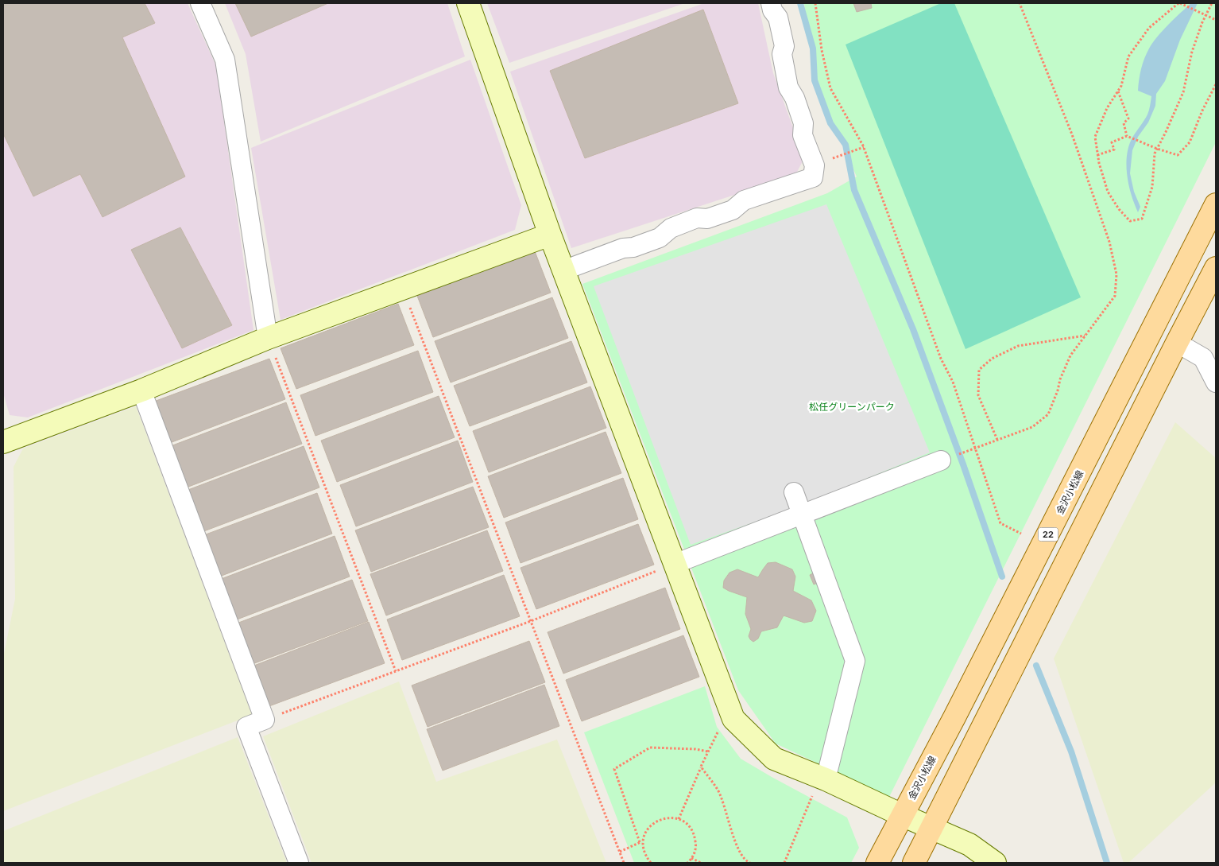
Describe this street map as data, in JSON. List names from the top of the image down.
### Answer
{
  "streets": {
    "main road": ["金沢小松線", "22"]
  },
  "parks": ["松任グリーンパーク"]
}
